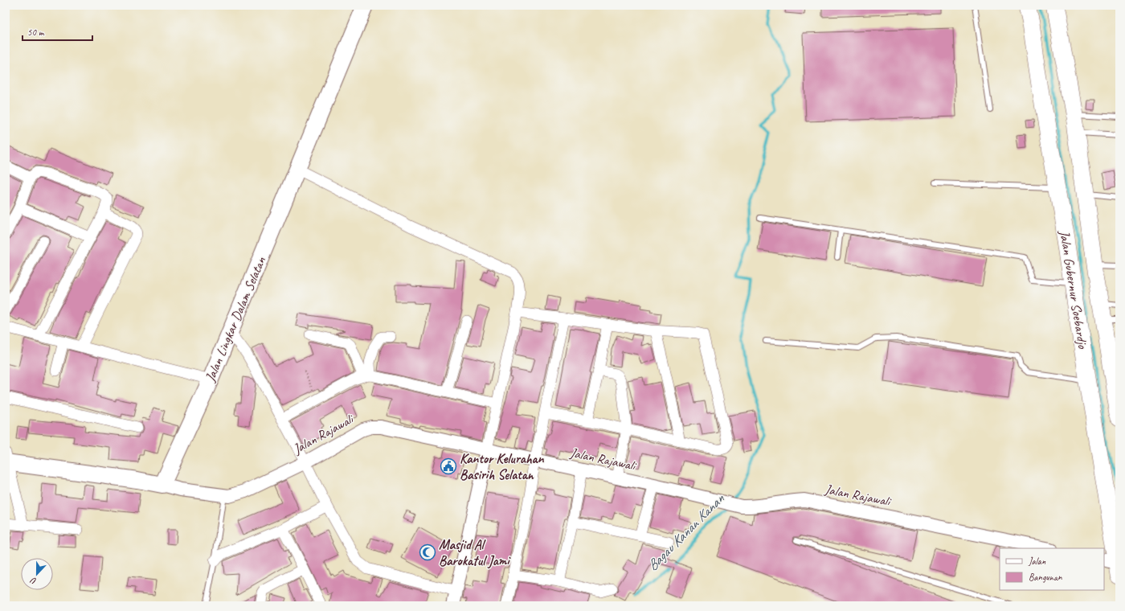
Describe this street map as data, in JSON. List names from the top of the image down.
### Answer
{
  "streets": {
    "highway": ["Jalan Gubernur Soebardjo"],
    "main road": ["Jalan Lingkar Dalam Selatan"],
    "street": ["Jalan Rajawali"]
  },
  "crossings": [
    ["Jalan Lingkar Dalam Selatan", "Jalan Rajawali"]
  ],
  "water": ["Bagau Kanan Kanan"],
  "places": {
    "public building": ["Kantor Kelurahan Basirih Selatan"],
    "mosque": ["Masjid Al Barokatul Jami"]
  },
  "legend": ["Jalan", "Bangunan"],
  "scale_bar": "50 m",
  "north": "bottom"
}
